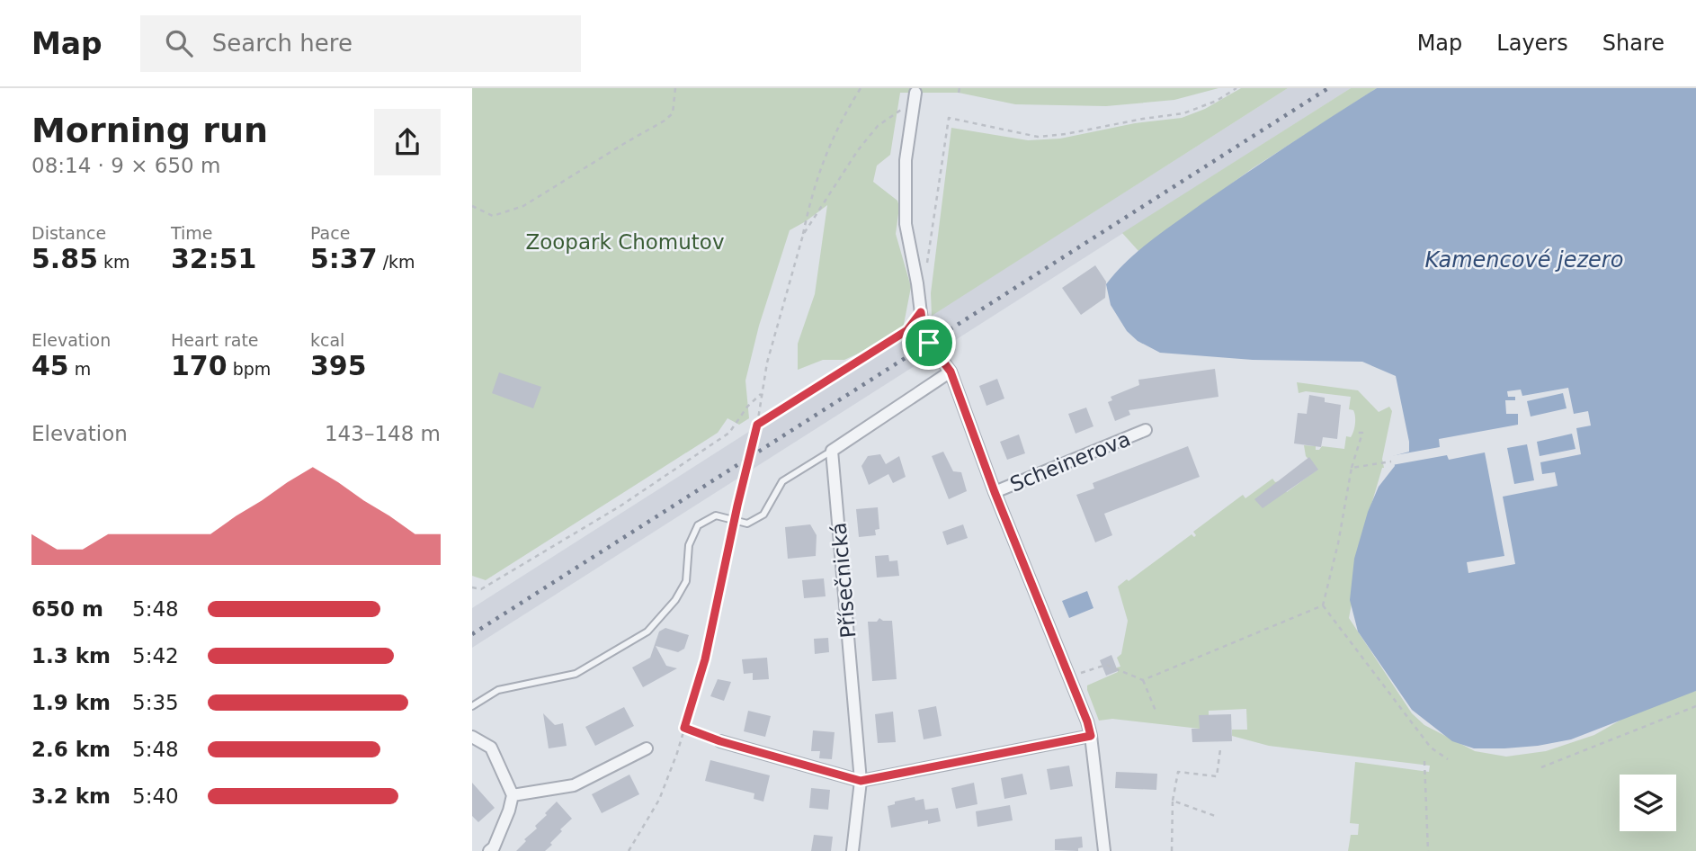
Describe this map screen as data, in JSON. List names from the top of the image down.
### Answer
{
  "streets": {
    "street": ["Scheinerova", "Přísečnická"]
  },
  "water": ["Kamencové jezero"],
  "parks": ["Zoopark Chomutov"],
  "page": {
    "header": "Map",
    "search": "Search here",
    "nav": ["Map", "Layers", "Share"],
    "heading": ["Morning run", "08:14 · 9 × 650 m"],
    "stats": [
      ["Distance", "5.85 km"],
      ["Time", "32:51"],
      ["Pace", "5:37 /km"],
      ["Elevation", "45 m"],
      ["Heart rate", "170 bpm"],
      ["kcal", "395"]
    ],
    "chart": ["Elevation", "143–148 m"],
    "list": [
      {
        "name": "650 m",
        "note": "5:48"
      },
      {
        "name": "1.3 km",
        "note": "5:42"
      },
      {
        "name": "1.9 km",
        "note": "5:35"
      },
      {
        "name": "2.6 km",
        "note": "5:48"
      },
      {
        "name": "3.2 km",
        "note": "5:40"
      }
    ]
  }
}
